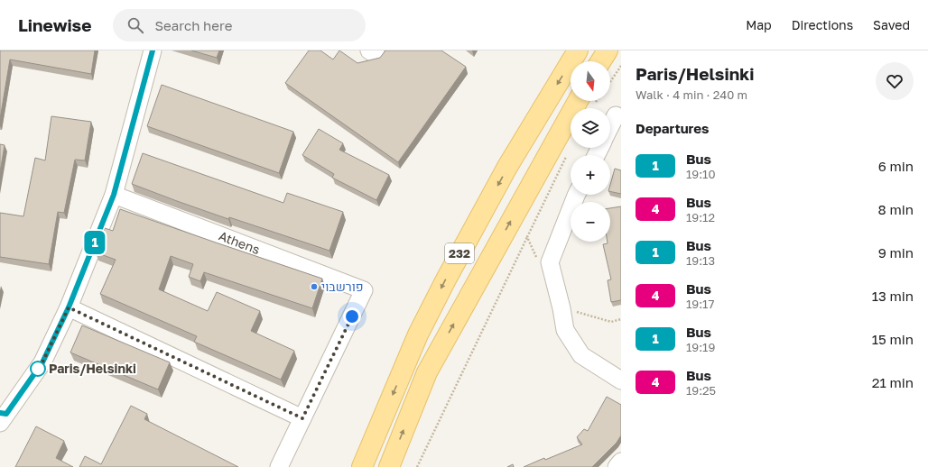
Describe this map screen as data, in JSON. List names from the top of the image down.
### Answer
{
  "streets": {
    "main road": ["232"],
    "street": ["Athens"]
  },
  "places": ["פורשבוי", "Paris/Helsinki"],
  "lines": ["bus line 1"],
  "north": "bottom",
  "page": {
    "header": "Linewise",
    "search": "Search here",
    "nav": ["Map", "Directions", "Saved"],
    "on_map": "1",
    "heading": [
      ["Paris/Helsinki", "Walk · 4 min · 240 m"],
      "Departures"
    ],
    "map_buttons": ["+", "−"],
    "list": [
      {
        "mark": "1",
        "name": "Bus",
        "note": "19:10",
        "value": "6 min"
      },
      {
        "mark": "4",
        "name": "Bus",
        "note": "19:12",
        "value": "8 min"
      },
      {
        "mark": "1",
        "name": "Bus",
        "note": "19:13",
        "value": "9 min"
      },
      {
        "mark": "4",
        "name": "Bus",
        "note": "19:17",
        "value": "13 min"
      },
      {
        "mark": "1",
        "name": "Bus",
        "note": "19:19",
        "value": "15 min"
      },
      {
        "mark": "4",
        "name": "Bus",
        "note": "19:25",
        "value": "21 min"
      }
    ]
  }
}
